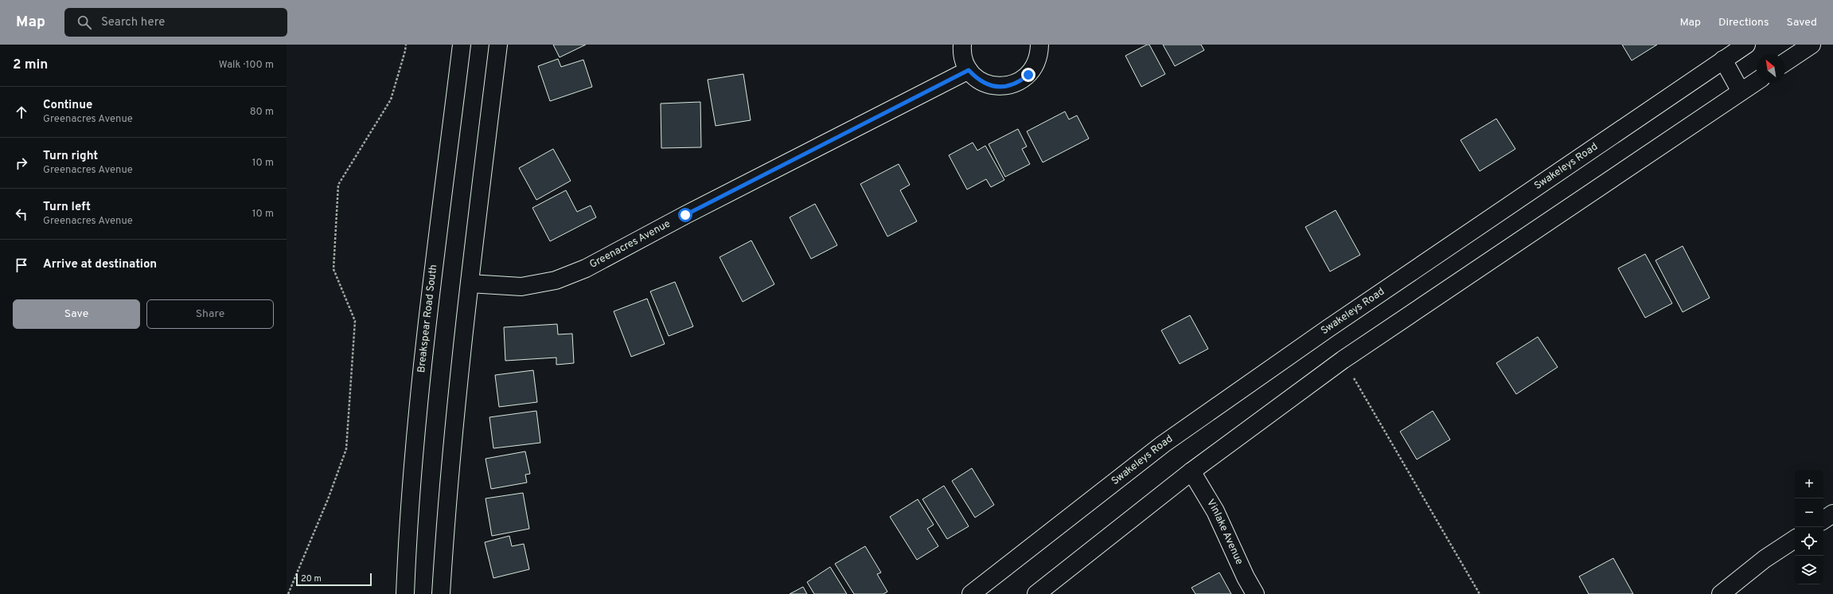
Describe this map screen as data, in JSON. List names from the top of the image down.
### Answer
{
  "streets": {
    "street": [
      "Swakeleys Road",
      "Greenacres Avenue",
      "Breakspear Road South",
      "Vinlake Avenue"
    ]
  },
  "scale_bar": "20 m",
  "north": "top left",
  "page": {
    "header": "Map",
    "search": "Search here",
    "nav": ["Map", "Directions", "Saved"],
    "heading": ["2 min", "Walk · 100 m"],
    "list": [
      ["Continue", "Greenacres Avenue", "80 m"],
      ["Turn right", "Greenacres Avenue", "10 m"],
      ["Turn left", "Greenacres Avenue", "10 m"],
      "Arrive at destination"
    ],
    "buttons": ["Save", "Share"],
    "map_buttons": ["+", "−"],
    "scale": "20 m"
  }
}
